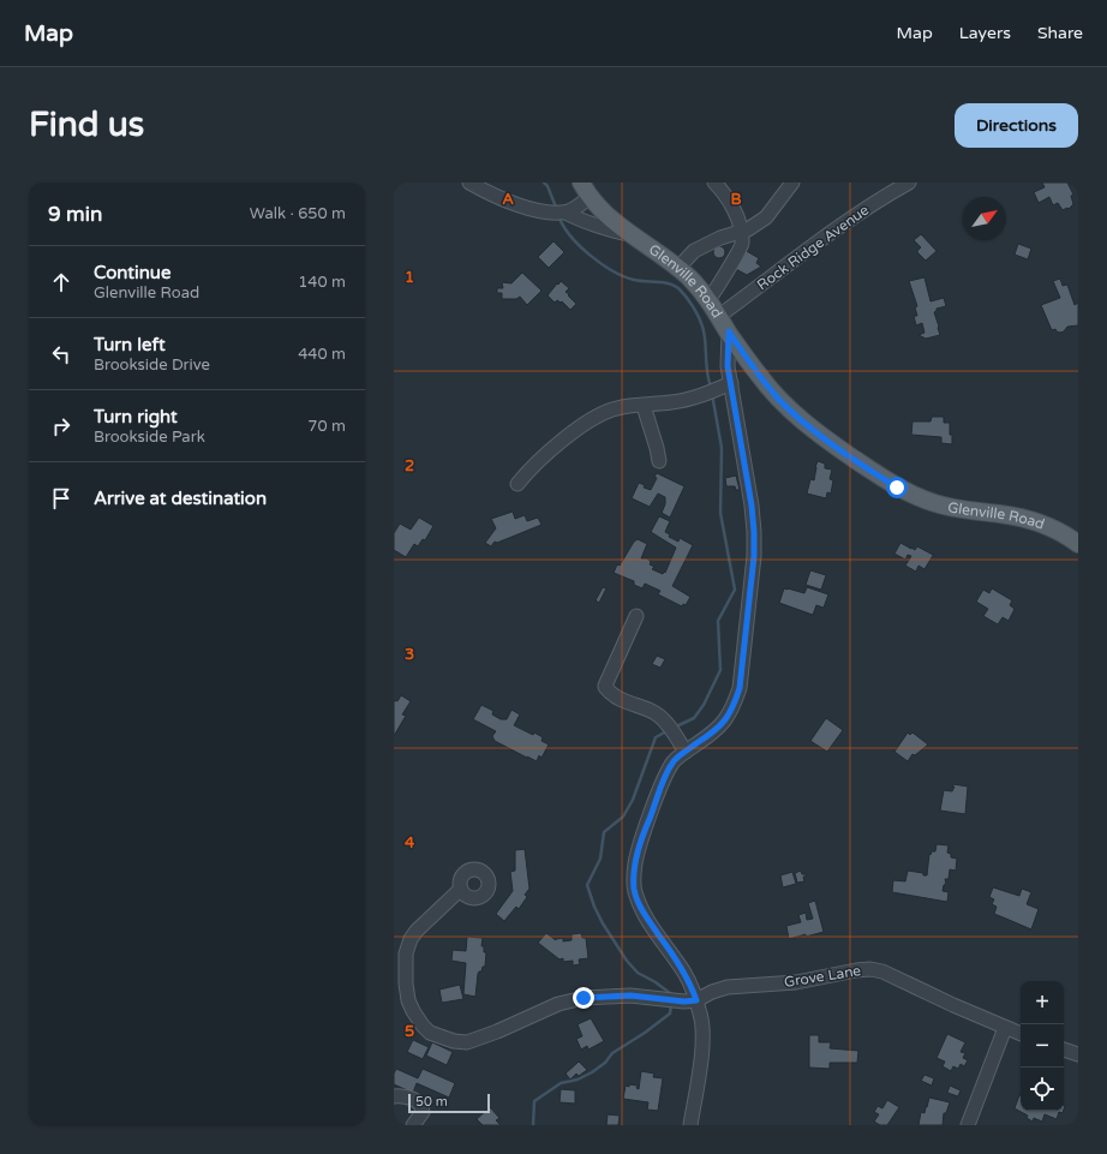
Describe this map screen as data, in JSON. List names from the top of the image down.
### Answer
{
  "streets": {
    "main road": ["Glenville Road"],
    "street": ["Rock Ridge Avenue", "Grove Lane"]
  },
  "crossings": [
    ["Rock Ridge Avenue", "Glenville Road"]
  ],
  "scale_bar": "50 m",
  "north": "top right",
  "page": {
    "header": "Map",
    "nav": ["Map", "Layers", "Share"],
    "buttons": "Directions",
    "title": "Find us",
    "heading": ["9 min", "Walk · 650 m"],
    "list": [
      ["Continue", "Glenville Road", "140 m"],
      ["Turn left", "Brookside Drive", "440 m"],
      ["Turn right", "Brookside Park", "70 m"],
      "Arrive at destination"
    ],
    "map_buttons": ["+", "−"],
    "scale": "50 m"
  },
  "grid": {
    "columns": ["A", "B"],
    "rows": [
      "1",
      "2",
      "3",
      "4",
      "5"
    ]
  }
}
